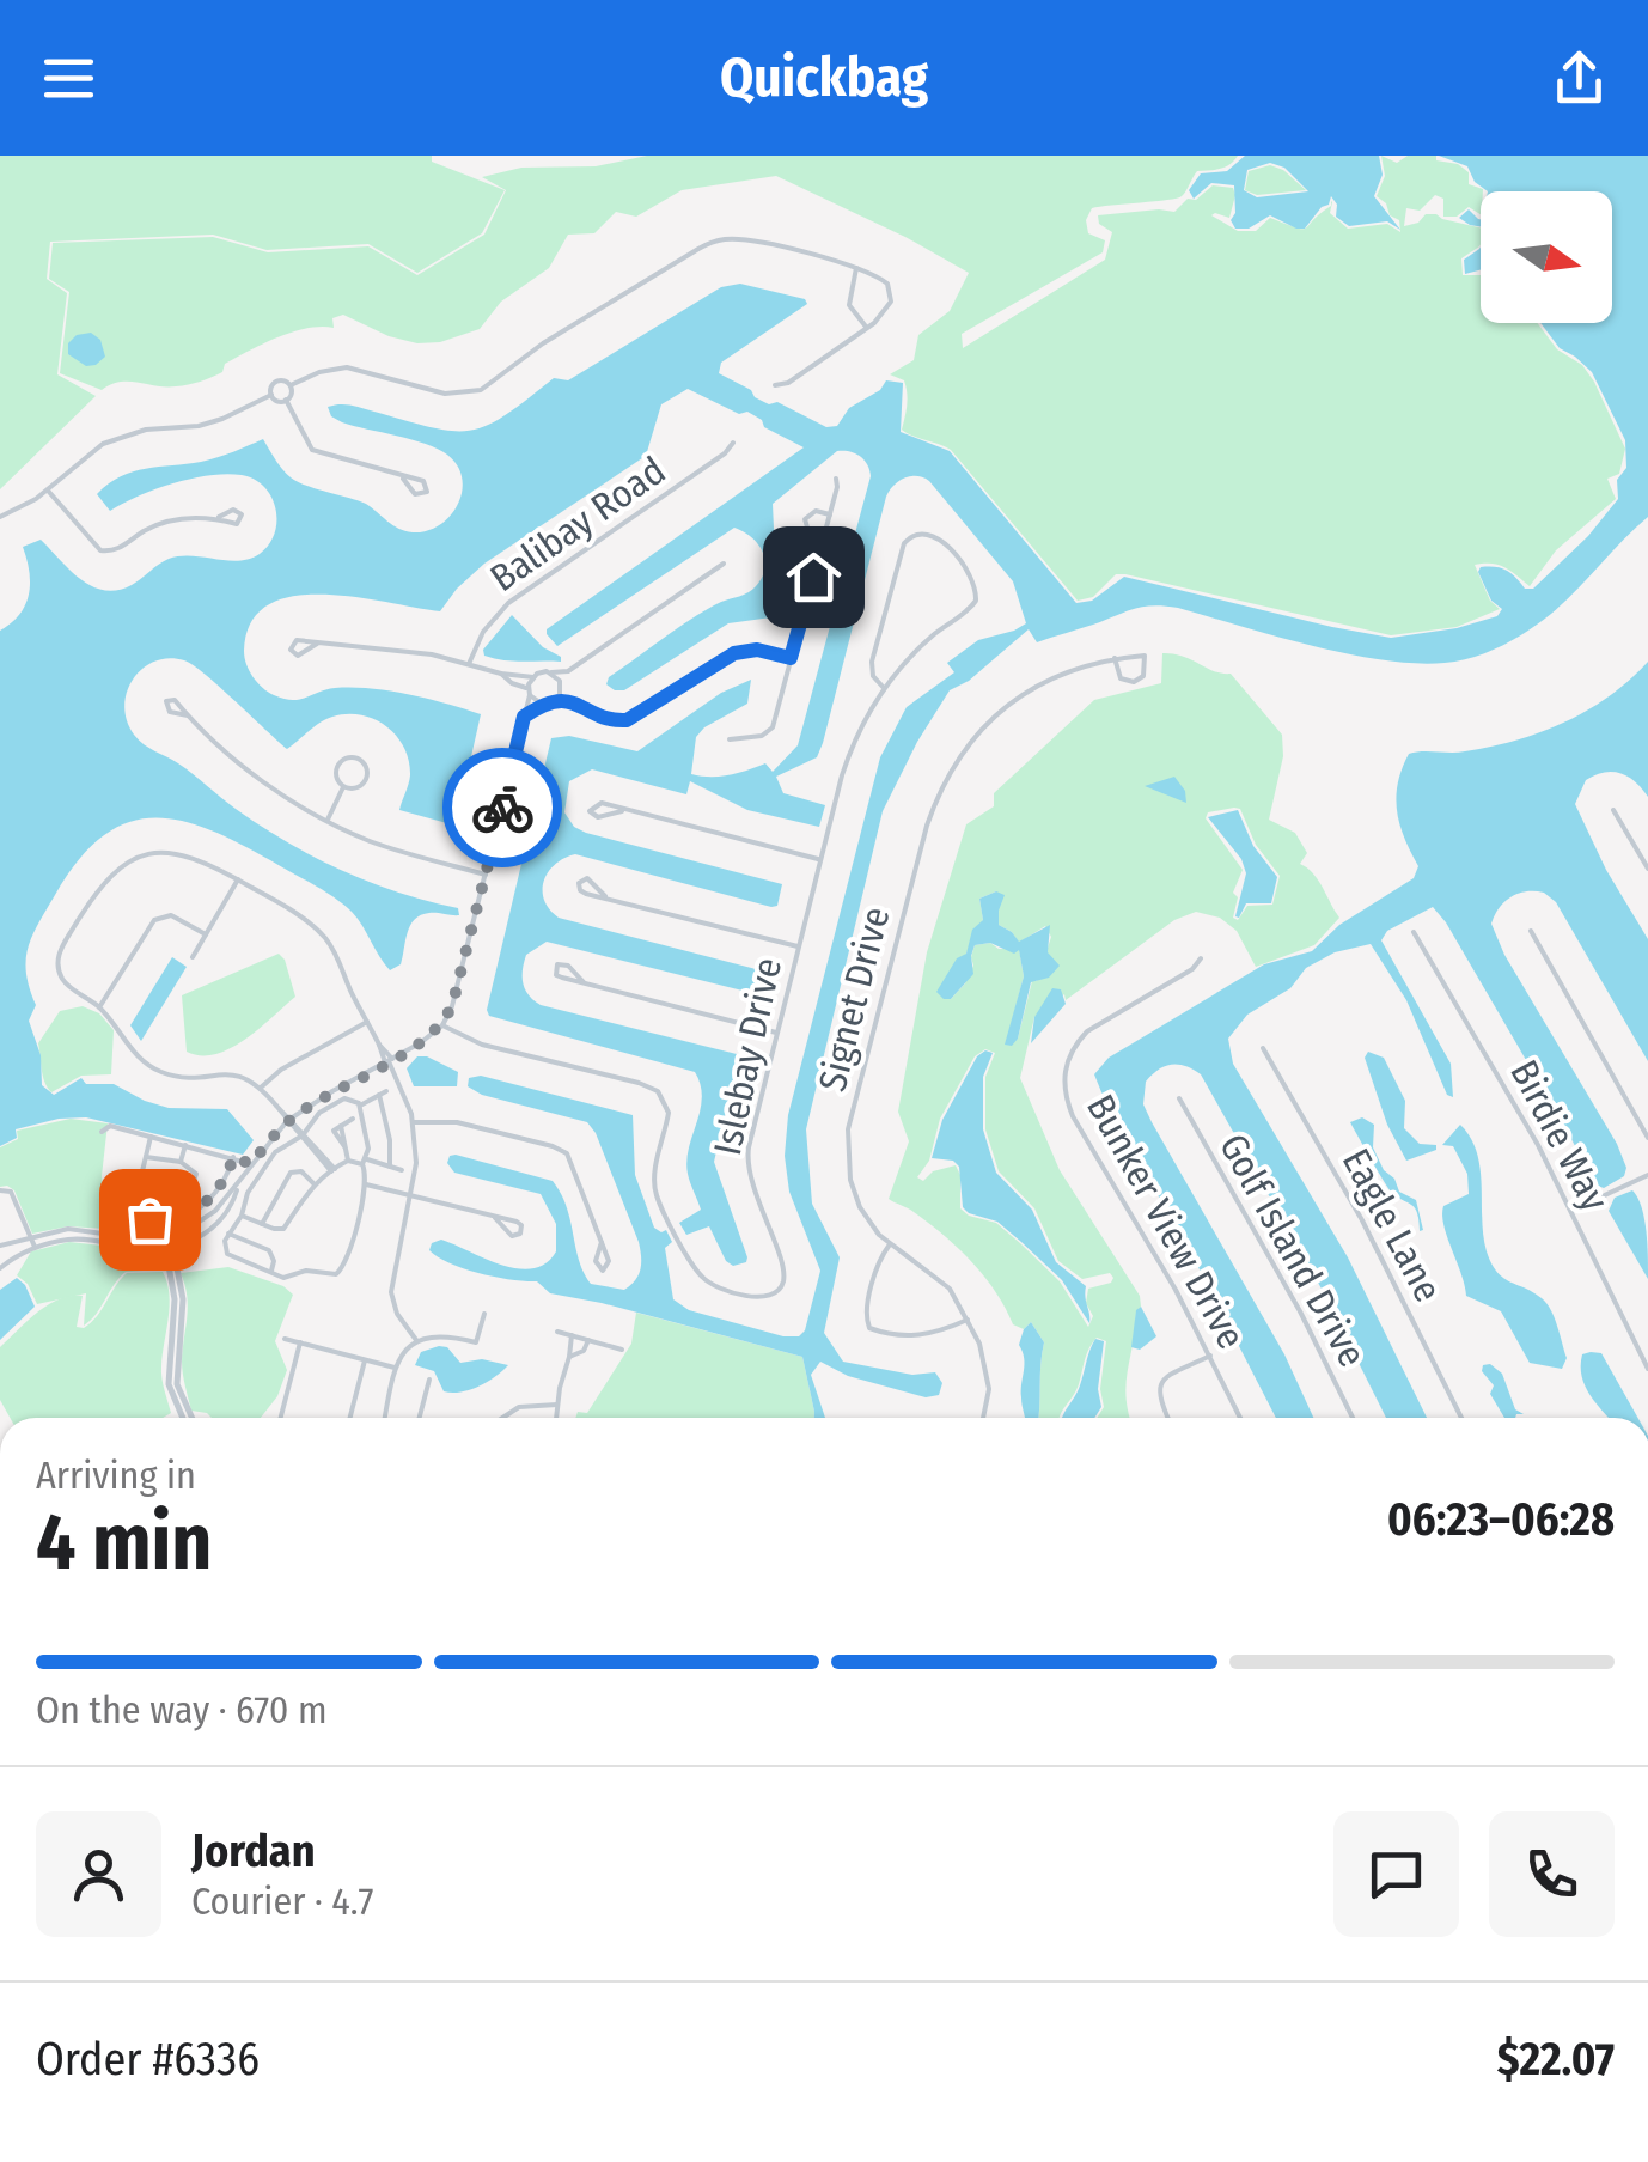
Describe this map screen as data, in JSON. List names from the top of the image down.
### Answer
{
  "streets": {
    "street": [
      "Balibay Road",
      "Signet Drive",
      "Islebay Drive",
      "Birdie Way",
      "Bunker View Drive",
      "Eagle Lane",
      "Golf Island Drive"
    ]
  },
  "north": "right",
  "page": {
    "header": "Quickbag",
    "heading": ["4 min", "Arriving in", "06:23–06:28"],
    "panel": [
      "Jordan",
      "Courier · 4.7",
      "Order #6336",
      "$22.07"
    ],
    "bar": "On the way · 670 m"
  }
}
